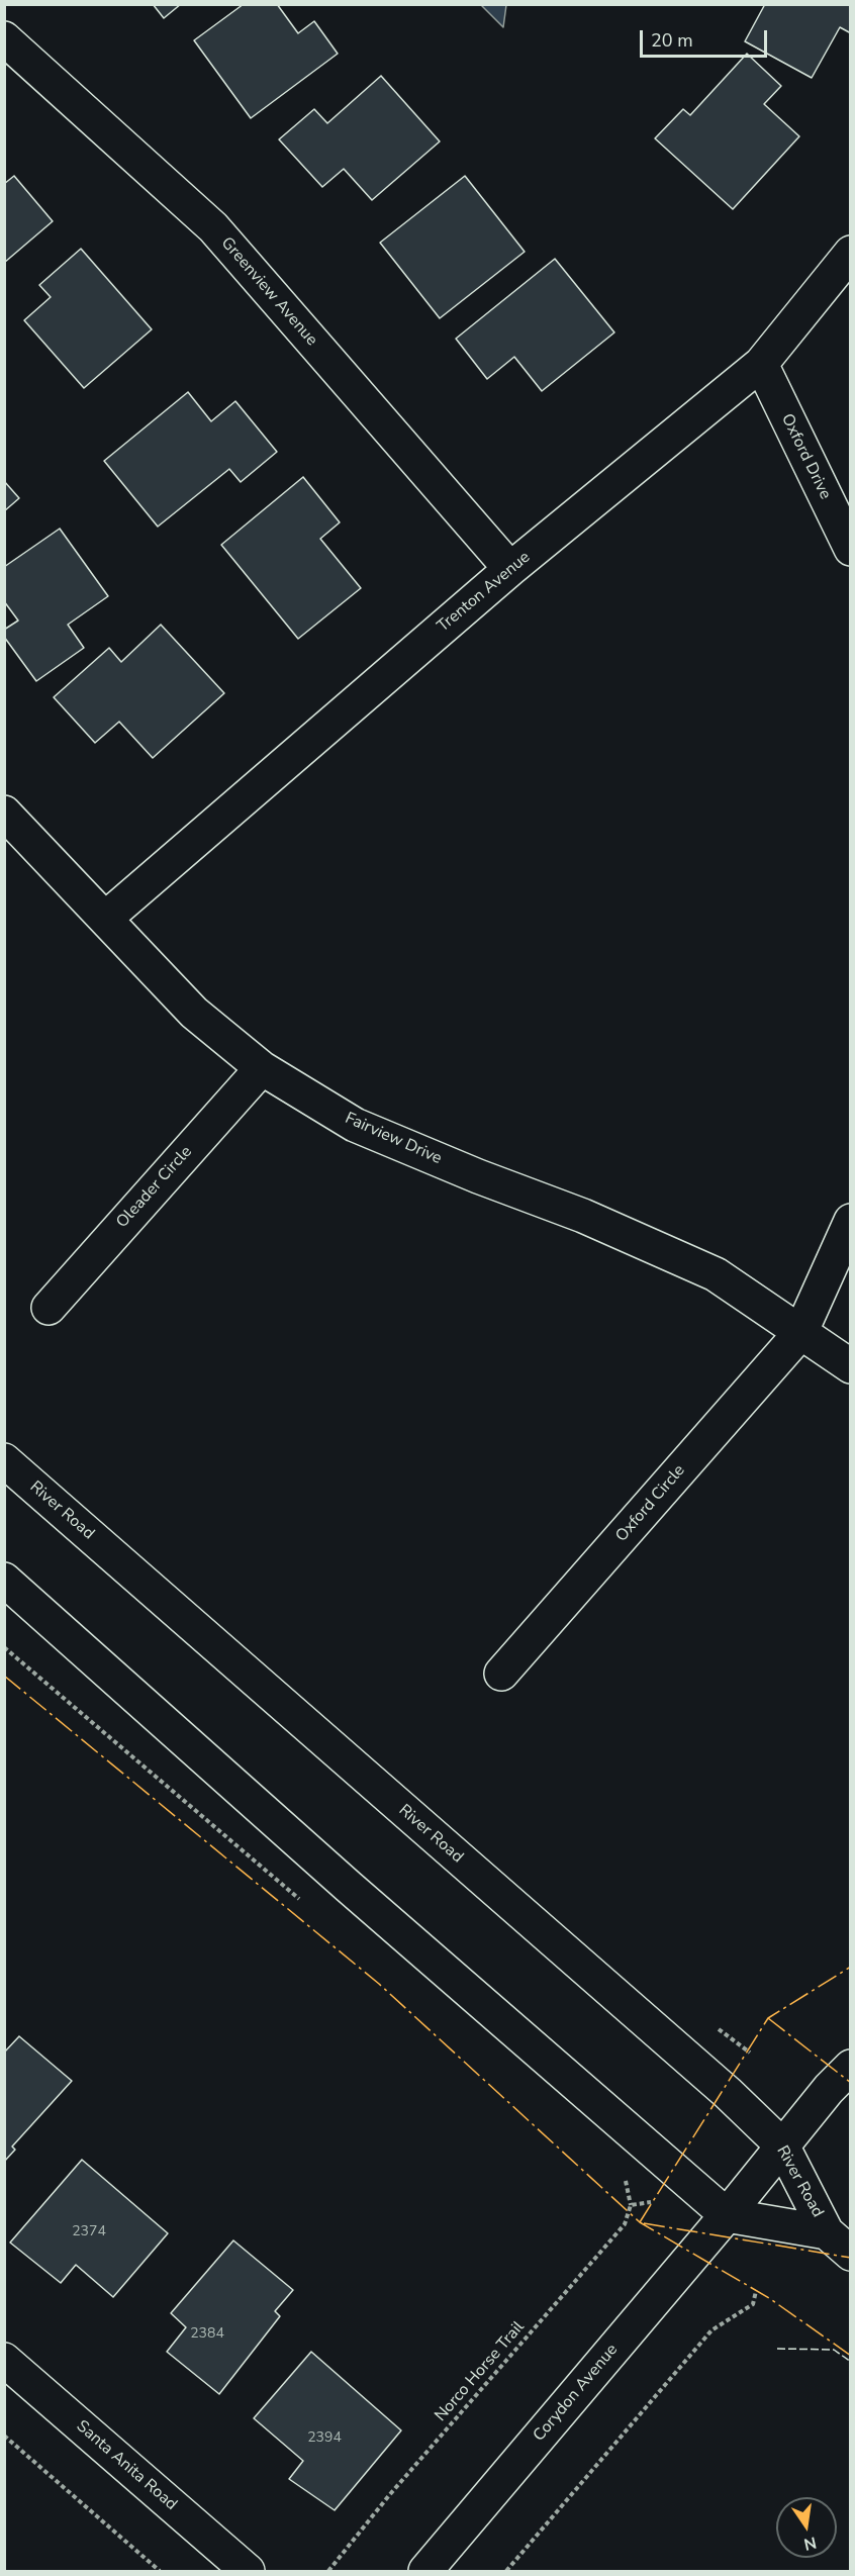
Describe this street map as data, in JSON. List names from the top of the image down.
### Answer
{
  "streets": {
    "street": [
      "Greenview Avenue",
      "Oxford Drive",
      "Trenton Avenue",
      "Fairview Drive",
      "Oleader Circle",
      "Oxford Circle",
      "River Road",
      "Corydon Avenue",
      "Santa Anita Road"
    ],
    "path": ["Norco Horse Trail"]
  },
  "crossings": [
    ["Greenview Avenue", "Trenton Avenue"],
    ["Oxford Drive", "Trenton Avenue"],
    ["Trenton Avenue", "Fairview Drive"],
    ["Fairview Drive", "Oleader Circle"],
    ["Fairview Drive", "Oxford Circle"],
    ["River Road", "Corydon Avenue"]
  ],
  "house_numbers": ["2374", "2384", "2394"],
  "scale_bar": "20 m",
  "north": "bottom"
}
